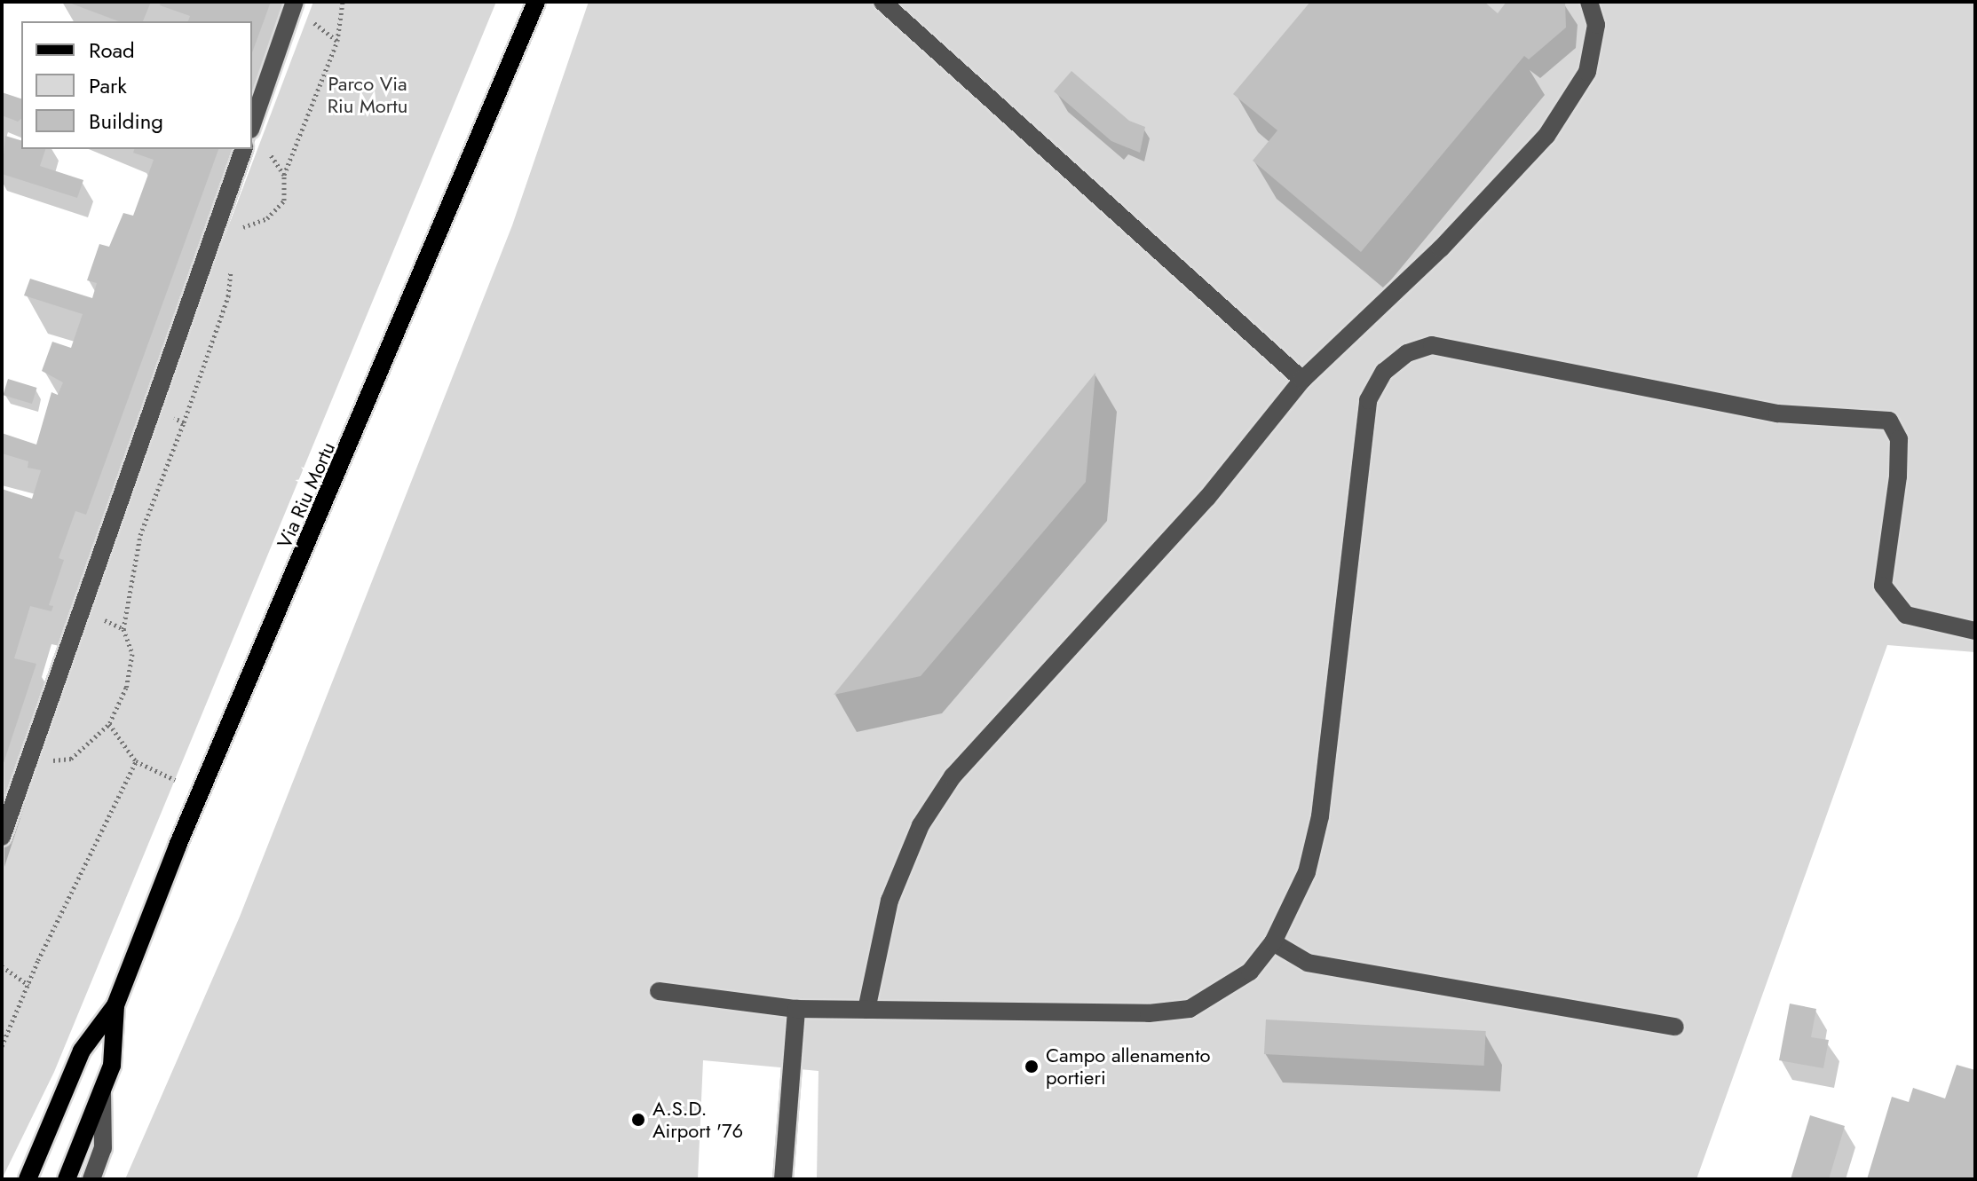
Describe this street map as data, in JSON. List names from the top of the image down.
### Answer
{
  "streets": {
    "main road": ["Via Riu Mortu"]
  },
  "parks": ["Parco Via Riu Mortu"],
  "places": ["Campo allenamento portieri", "A.S.D. Airport '76"],
  "legend": ["Road", "Park", "Building"]
}
